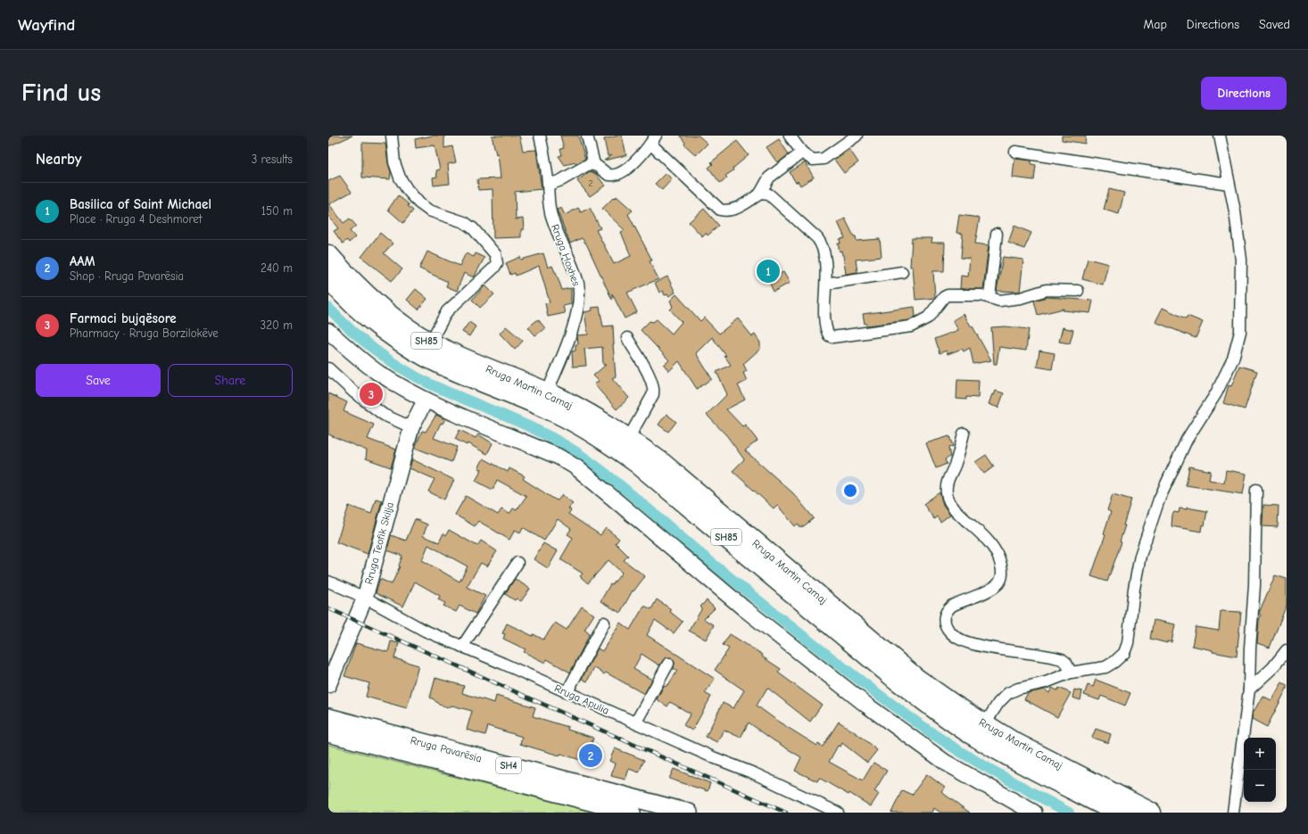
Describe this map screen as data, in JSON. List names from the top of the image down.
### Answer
{
  "streets": {
    "highway": ["SH85", "Rruga Martin Camaj"],
    "main road": ["Rruga Pavarësia", "SH4"],
    "street": ["Rruga Hoxhes", "Rruga Teofik Skilja", "Rruga Apulia"]
  },
  "crossings": [
    ["Rruga Hoxhes", "Rruga Martin Camaj"],
    ["Rruga Teofik Skilja", "Rruga Apulia"]
  ],
  "house_numbers": ["2"],
  "page": {
    "header": "Wayfind",
    "nav": ["Map", "Directions", "Saved"],
    "buttons": [
      "Directions",
      ["Save", "Share"]
    ],
    "title": "Find us",
    "heading": ["Nearby", "3 results"],
    "list": [
      {
        "mark": "1",
        "name": "Basilica of Saint Michael",
        "note": "Place · Rruga 4 Deshmoret",
        "value": "150 m"
      },
      {
        "mark": "2",
        "name": "AAM",
        "note": "Shop · Rruga Pavarësia",
        "value": "240 m"
      },
      {
        "mark": "3",
        "name": "Farmaci bujqësore",
        "note": "Pharmacy · Rruga Borzilokëve",
        "value": "320 m"
      }
    ],
    "pins": ["1", "3", "2"],
    "map_buttons": ["+", "−"]
  }
}
